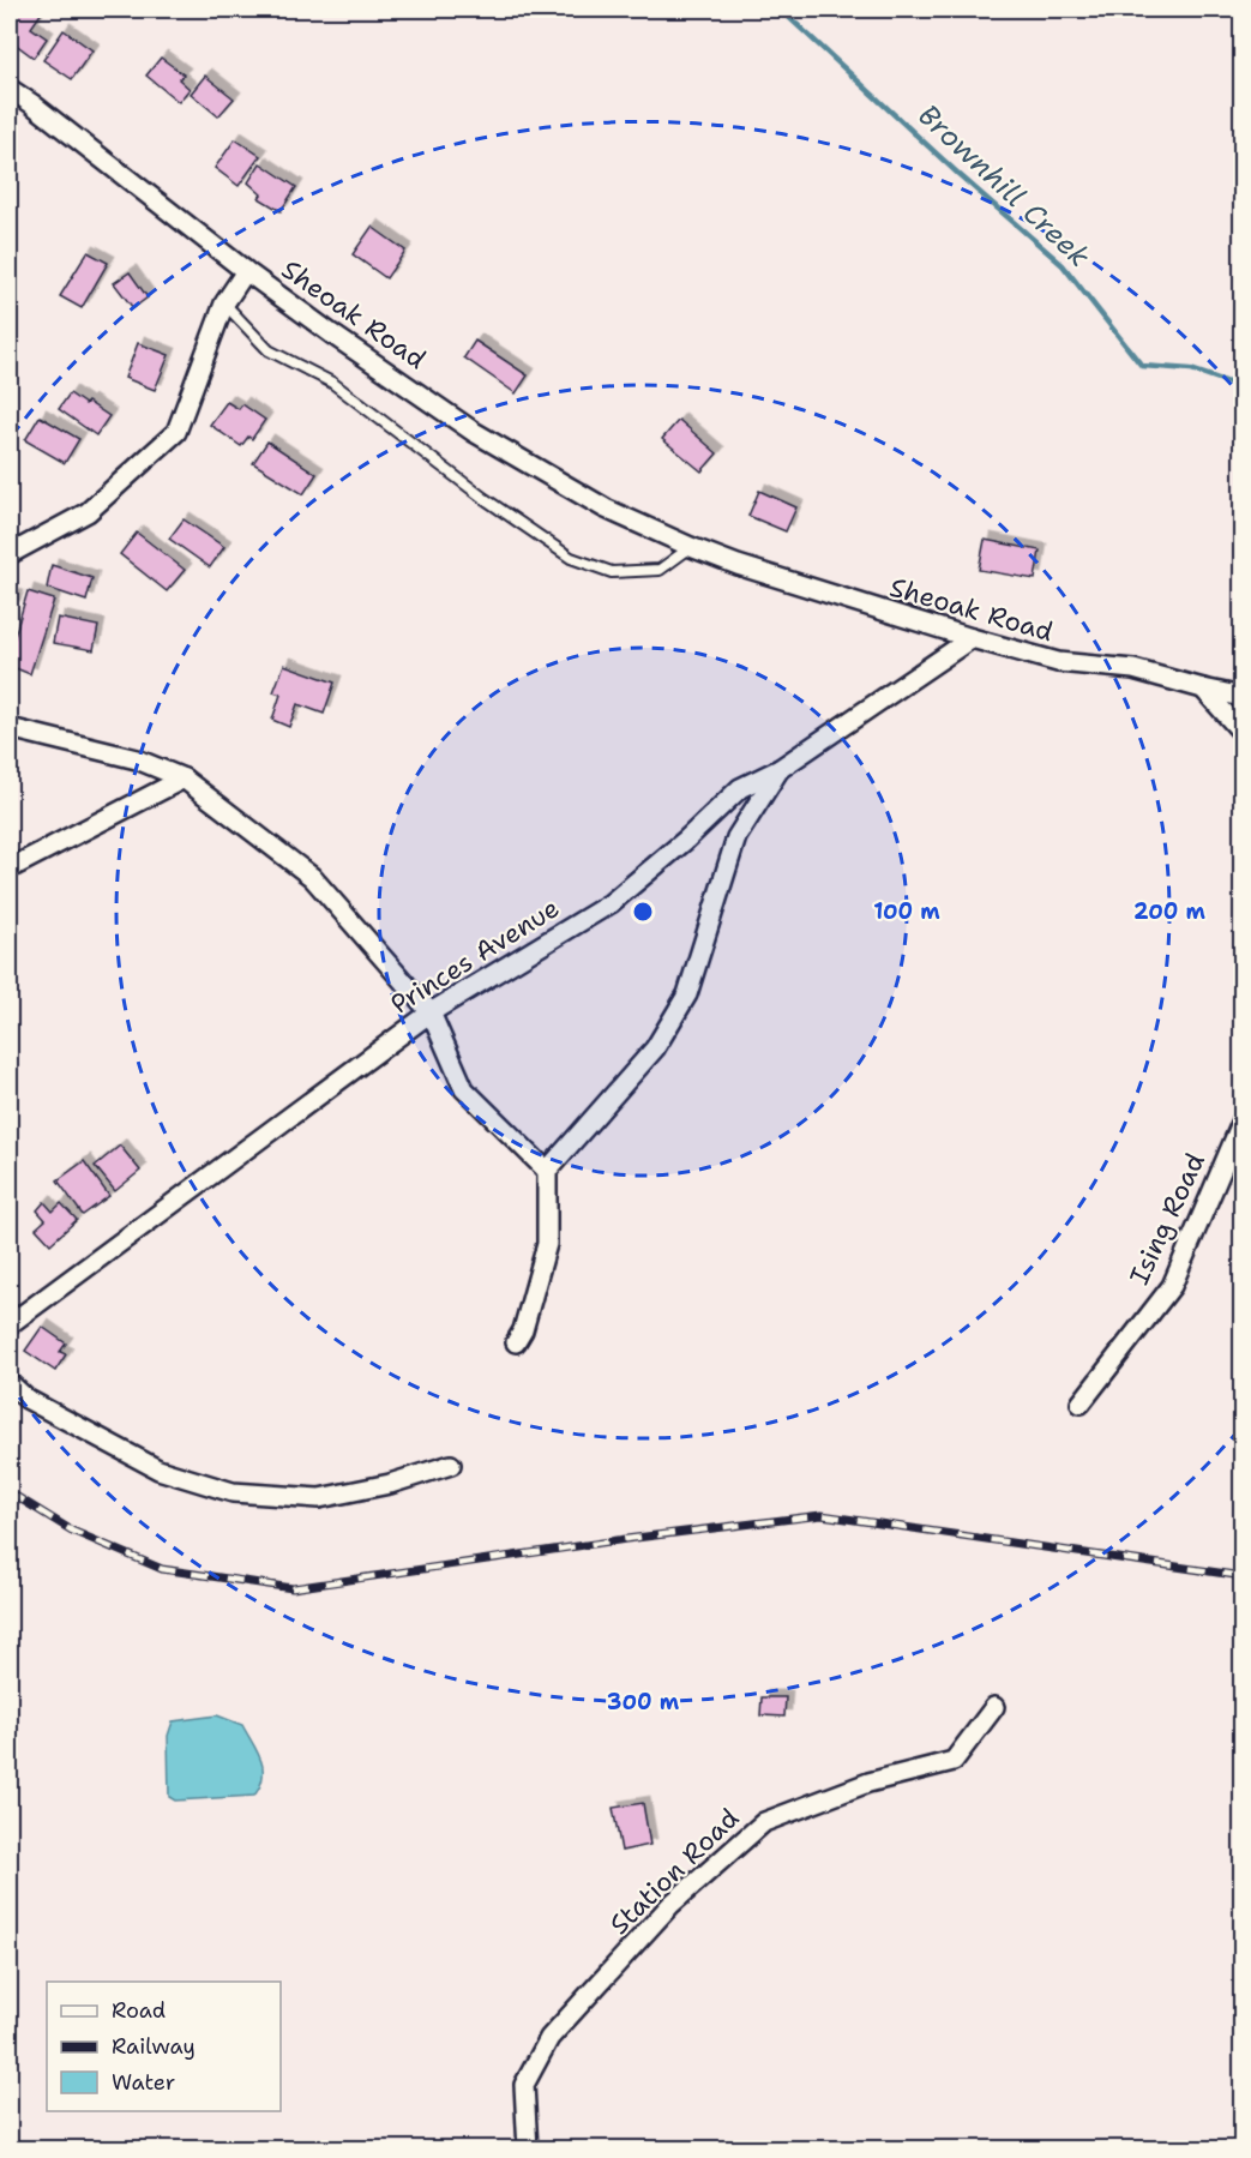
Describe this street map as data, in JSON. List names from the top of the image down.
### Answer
{
  "streets": {
    "street": [
      "Sheoak Road",
      "Princes Avenue",
      "Ising Road",
      "Station Road"
    ]
  },
  "crossings": [
    ["Sheoak Road", "Princes Avenue"]
  ],
  "water": ["Brownhill Creek"],
  "legend": ["Road", "Railway", "Water"],
  "rings": ["100 m", "200 m", "300 m"]
}
